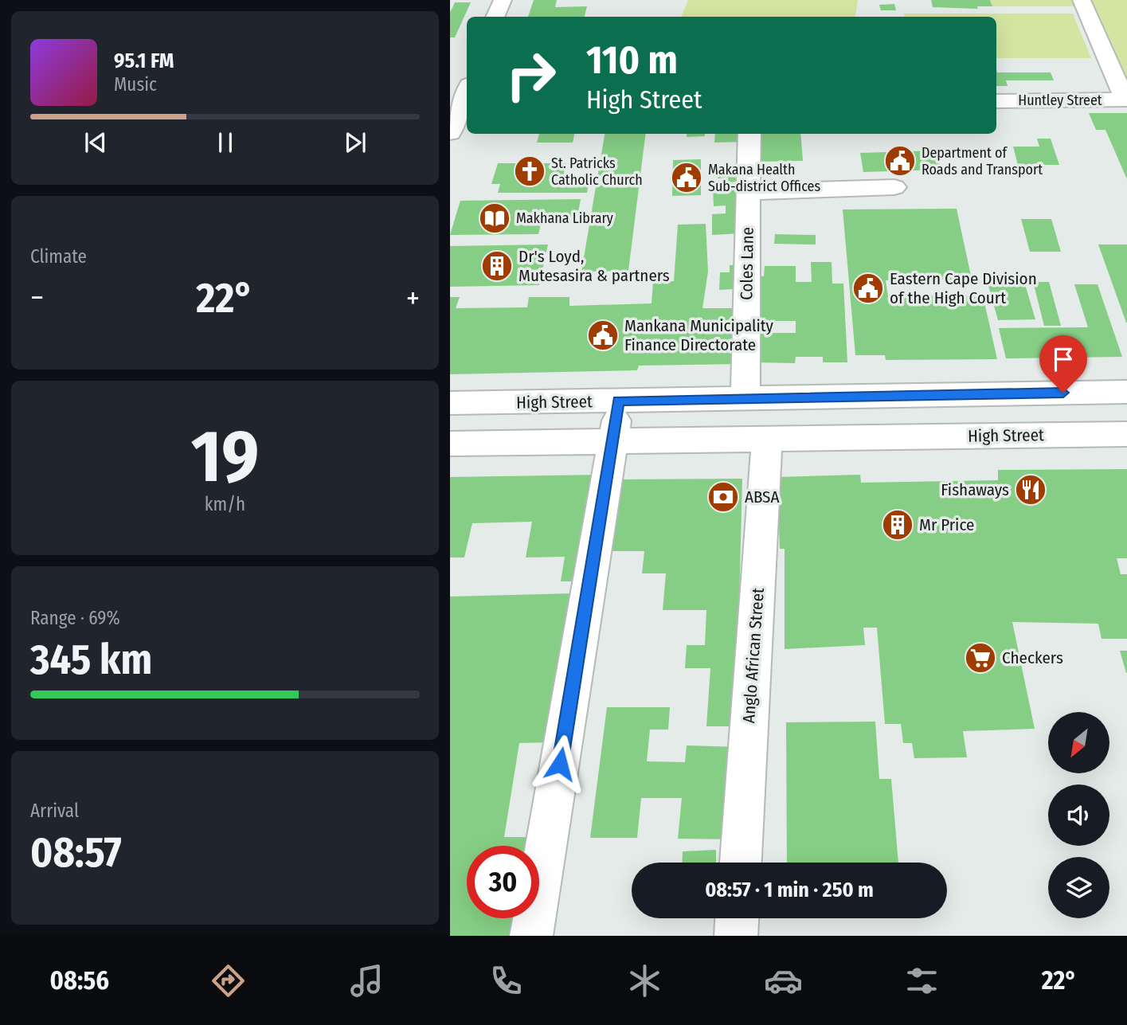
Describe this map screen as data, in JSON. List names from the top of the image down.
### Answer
{
  "streets": {
    "street": [
      "Huntley Street",
      "Coles Lane",
      "High Street",
      "Anglo African Street"
    ]
  },
  "crossings": [
    ["Coles Lane", "High Street"],
    ["High Street", "Anglo African Street"]
  ],
  "places": {
    "public building": [
      "Department of Roads and Transport",
      "Makana Health Sub-district Offices",
      "Eastern Cape Division of the High Court",
      "Mankana Municipality Finance Directorate"
    ],
    "church": ["St. Patricks Catholic Church"],
    "library": ["Makhana Library"],
    "building": ["Dr's Loyd, Mutesasira & partners", "Mr Price"],
    "restaurant": ["Fishaways"],
    "bank": ["ABSA"],
    "supermarket": ["Checkers"]
  },
  "north": "bottom left",
  "page": {
    "turn": ["110 m", "High Street"],
    "song": ["95.1 FM", "Music"],
    "tile": [
      "Climate",
      ["19", "km/h"],
      ["Range · 69%", "345 km"],
      ["Arrival", "08:57"]
    ],
    "heat": ["−", "22°", "+"],
    "limit": "30",
    "trip": "08:57 · 1 min · 250 m",
    "tabs": ["08:56", "22°"]
  }
}
